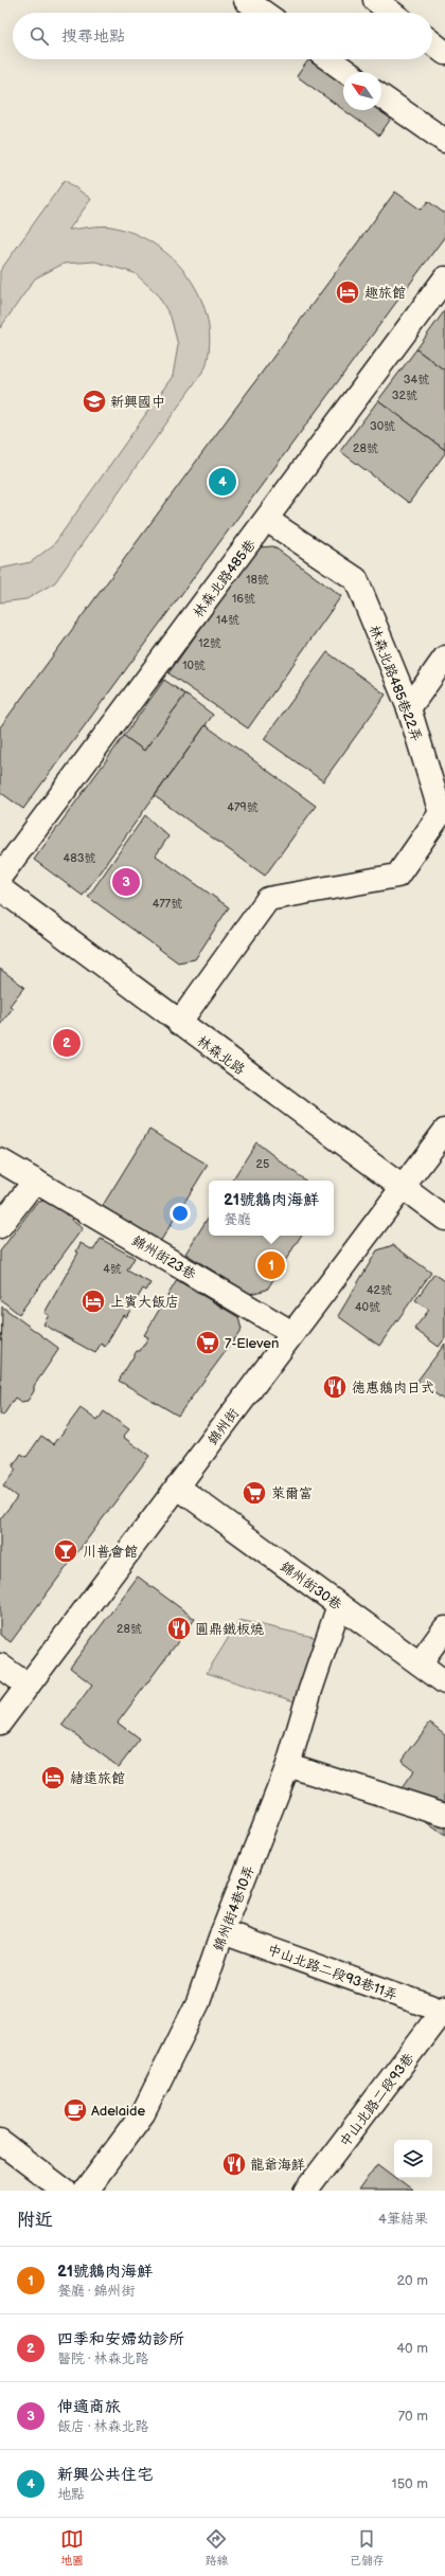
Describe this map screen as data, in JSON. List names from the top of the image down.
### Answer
{
  "streets": {
    "street": [
      "林森北路485巷",
      "林森北路485巷22弄",
      "林森北路",
      "錦州街23巷",
      "錦州街",
      "錦州街30巷",
      "錦州街4巷10弄",
      "中山北路二段93巷11弄",
      "中山北路二段93巷"
    ]
  },
  "crossings": [
    ["林森北路485巷", "林森北路485巷22弄"],
    ["林森北路485巷22弄", "林森北路"],
    ["林森北路", "錦州街"],
    ["錦州街23巷", "錦州街"],
    ["錦州街", "錦州街30巷"],
    ["錦州街30巷", "錦州街4巷10弄"],
    ["錦州街4巷10弄", "中山北路二段93巷11弄"],
    ["中山北路二段93巷11弄", "中山北路二段93巷"]
  ],
  "places": {
    "hotel": ["趣旅館", "上賓大飯店", "緒遠旅館"],
    "school or university": ["新興國中"],
    "supermarket": ["7-Eleven", "萊爾富"],
    "restaurant": ["德惠鵝肉日式", "圓鼎鐵板燒", "龍爺海鮮"],
    "bar": ["川普會館"],
    "cafe": ["Adelaide"]
  },
  "house_numbers": [
    "34號",
    "32號",
    "30號",
    "28號",
    "18號",
    "16號",
    "14號",
    "12號",
    "10號",
    "479號",
    "483號",
    "477號",
    "25",
    "4號",
    "42號",
    "40號",
    "28號"
  ],
  "north": "top left",
  "page": {
    "search": "搜尋地點",
    "pins": [
      "4",
      "3",
      "2",
      "1"
    ],
    "popup": ["21號鵝肉海鮮", "餐廳"],
    "heading": ["附近", "4筆結果"],
    "list": [
      {
        "mark": "1",
        "name": "21號鵝肉海鮮",
        "note": "餐廳 · 錦州街",
        "value": "20 m"
      },
      {
        "mark": "2",
        "name": "四季和安婦幼診所",
        "note": "醫院 · 林森北路",
        "value": "40 m"
      },
      {
        "mark": "3",
        "name": "伸適商旅",
        "note": "飯店 · 林森北路",
        "value": "70 m"
      },
      {
        "mark": "4",
        "name": "新興公共住宅",
        "note": "地點",
        "value": "150 m"
      }
    ],
    "nav": ["地圖", "路線", "已儲存"]
  }
}
